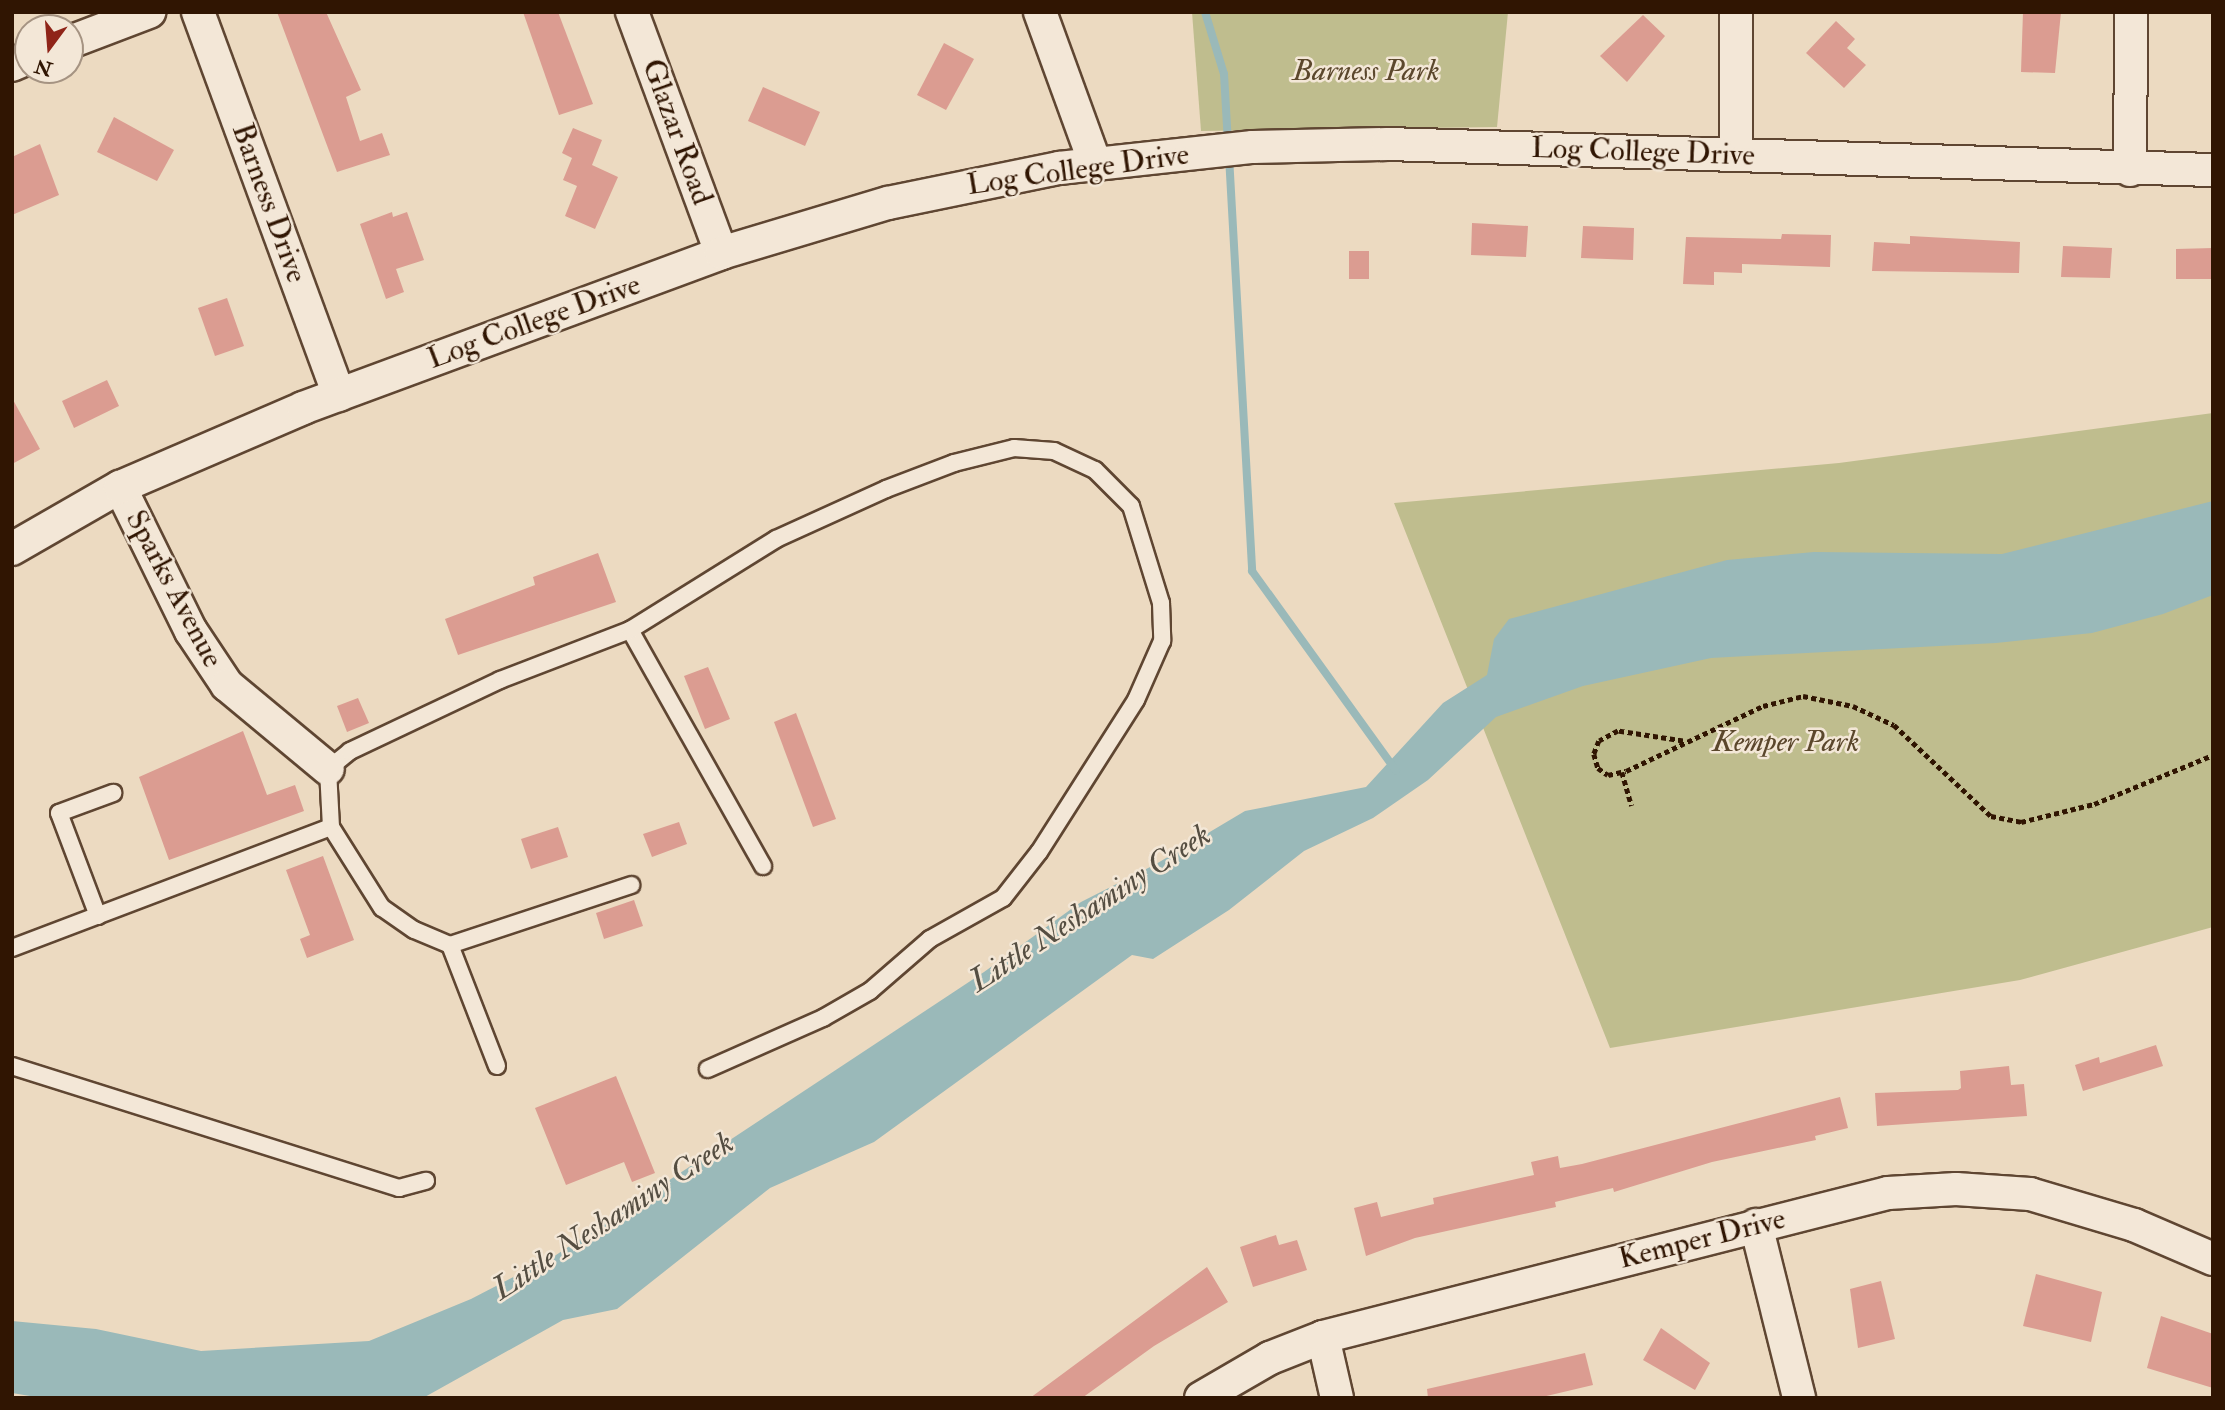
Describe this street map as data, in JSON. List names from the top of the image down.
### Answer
{
  "streets": {
    "street": [
      "Glazar Road",
      "Log College Drive",
      "Barness Drive",
      "Sparks Avenue",
      "Kemper Drive"
    ]
  },
  "crossings": [
    ["Glazar Road", "Log College Drive"],
    ["Log College Drive", "Barness Drive"],
    ["Log College Drive", "Sparks Avenue"]
  ],
  "water": ["Little Neshaminy Creek"],
  "parks": ["Barness Park", "Kemper Park"],
  "north": "bottom"
}
